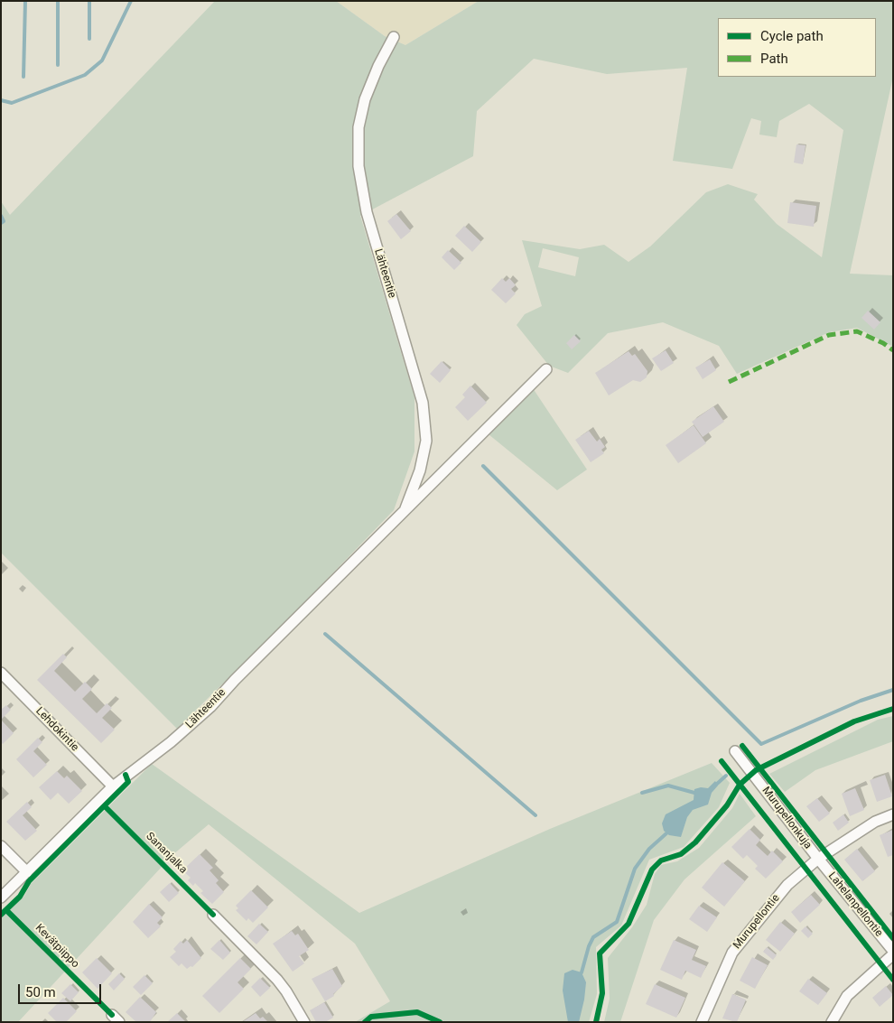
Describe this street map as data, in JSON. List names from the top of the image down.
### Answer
{
  "streets": {
    "street": [
      "Lähteentie",
      "Lehdokintie",
      "Murupellonkuja",
      "Lahelanpellontie",
      "Murupellontie"
    ],
    "cycle path": ["Sananjalka", "Kevätpiippo"]
  },
  "crossings": [
    ["Lähteentie", "Lehdokintie"],
    ["Murupellonkuja", "Lahelanpellontie"],
    ["Murupellonkuja", "Murupellontie"],
    ["Lahelanpellontie", "Murupellontie"]
  ],
  "legend": ["Cycle path", "Path"],
  "scale_bar": "50 m"
}
